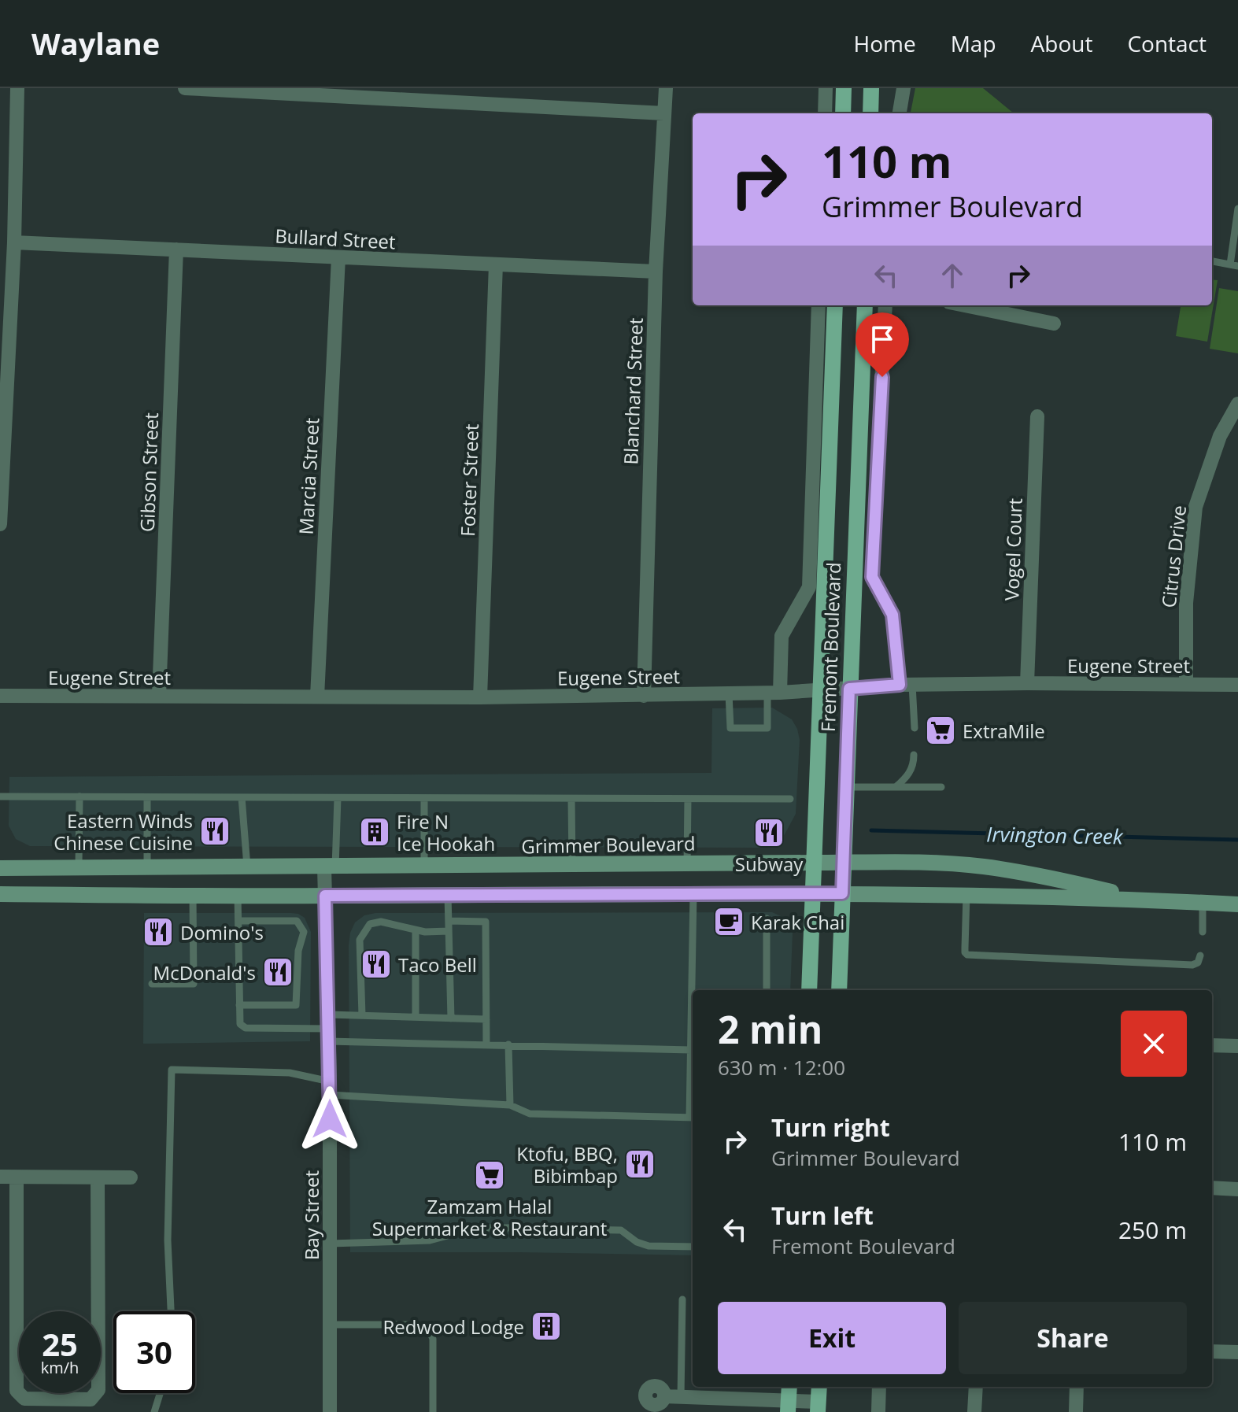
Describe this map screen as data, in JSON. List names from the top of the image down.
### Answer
{
  "streets": {
    "main road": ["Fremont Boulevard", "Grimmer Boulevard"],
    "street": [
      "Bullard Street",
      "Blanchard Street",
      "Gibson Street",
      "Marcia Street",
      "Foster Street",
      "Vogel Court",
      "Citrus Drive",
      "Eugene Street",
      "Bay Street"
    ]
  },
  "crossings": [
    ["Bullard Street", "Blanchard Street"],
    ["Bullard Street", "Gibson Street"],
    ["Bullard Street", "Marcia Street"],
    ["Bullard Street", "Foster Street"],
    ["Blanchard Street", "Eugene Street"],
    ["Gibson Street", "Eugene Street"],
    ["Marcia Street", "Eugene Street"],
    ["Foster Street", "Eugene Street"],
    ["Vogel Court", "Eugene Street"],
    ["Citrus Drive", "Eugene Street"],
    ["Fremont Boulevard", "Eugene Street"],
    ["Fremont Boulevard", "Grimmer Boulevard"],
    ["Grimmer Boulevard", "Bay Street"]
  ],
  "water": ["Irvington Creek"],
  "places": {
    "supermarket": ["ExtraMile", "Zamzam Halal Supermarket & Restaurant"],
    "restaurant": [
      "Eastern Winds Chinese Cuisine",
      "Subway",
      "Domino's",
      "Taco Bell",
      "McDonald's",
      "Ktofu, BBQ, Bibimbap"
    ],
    "building": ["Fire N Ice Hookah", "Redwood Lodge"],
    "cafe": ["Karak Chai"]
  },
  "page": {
    "header": "Waylane",
    "nav": [
      "Home",
      "Map",
      "About",
      "Contact"
    ],
    "turn": ["110 m", "Grimmer Boulevard"],
    "heading": ["2 min", "630 m · 12:00"],
    "list": [
      {
        "name": "Turn right",
        "note": "Grimmer Boulevard",
        "value": "110 m"
      },
      {
        "name": "Turn left",
        "note": "Fremont Boulevard",
        "value": "250 m"
      }
    ],
    "buttons": ["Exit", "Share"],
    "speed": "25 km/h",
    "limit": "30"
  }
}
